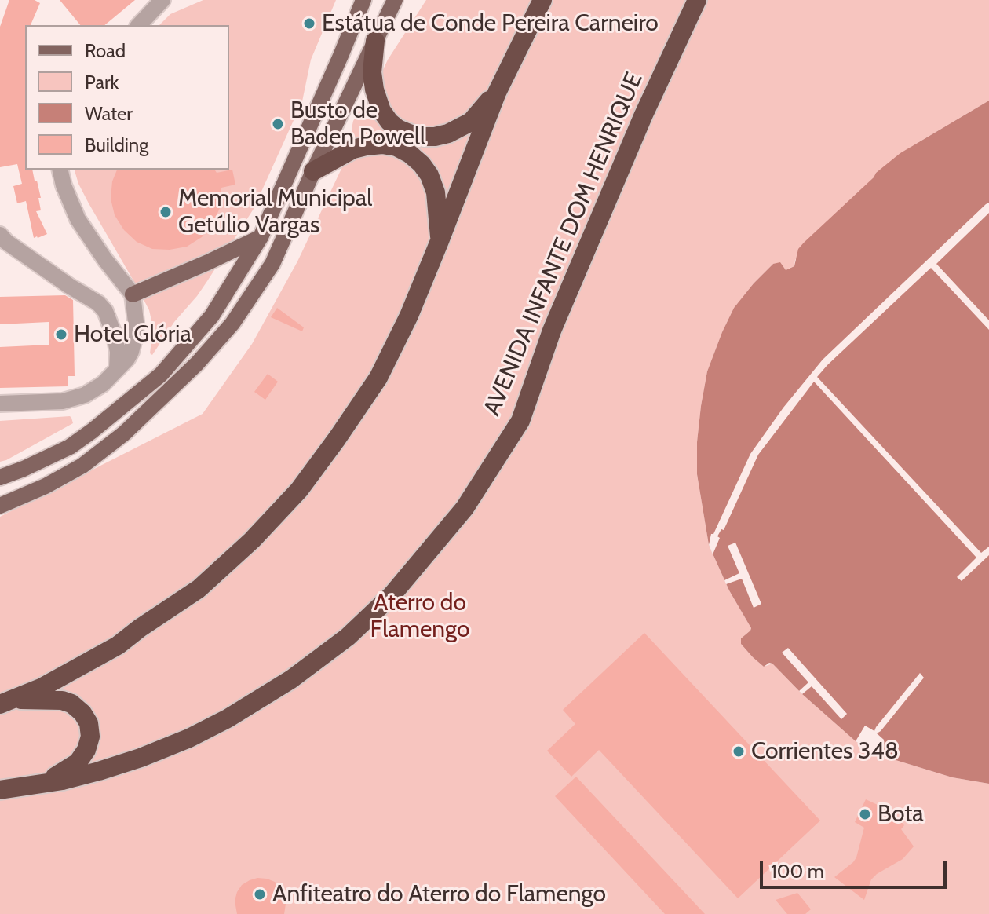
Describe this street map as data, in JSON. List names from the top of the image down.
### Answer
{
  "streets": {
    "highway": ["AVENIDA INFANTE DOM HENRIQUE"]
  },
  "parks": ["Aterro do Flamengo"],
  "places": [
    "Estátua de Conde Pereira Carneiro",
    "Busto de Baden Powell",
    "Memorial Municipal Getúlio Vargas",
    "Hotel Glória",
    "Corrientes 348",
    "Bota",
    "Anfiteatro do Aterro do Flamengo"
  ],
  "legend": [
    "Road",
    "Park",
    "Water",
    "Building"
  ],
  "scale_bar": "100 m"
}
